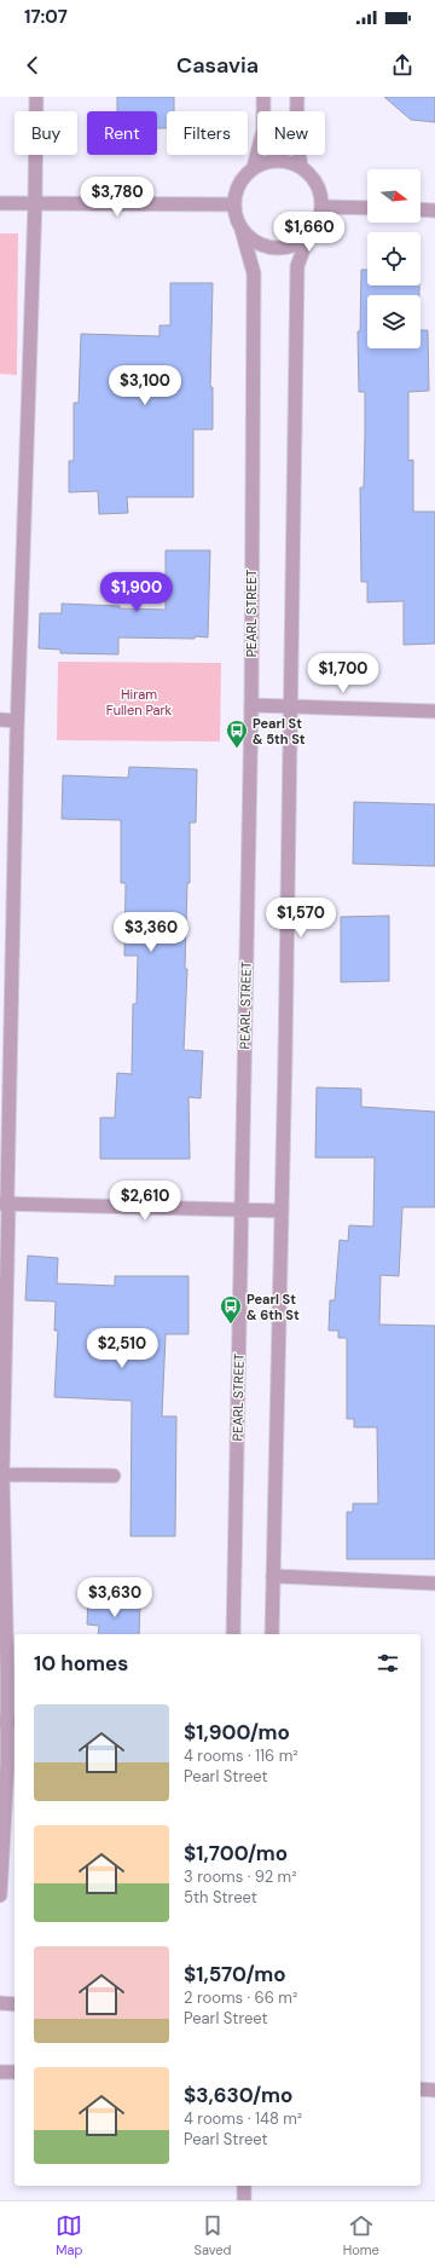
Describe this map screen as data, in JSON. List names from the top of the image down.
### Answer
{
  "streets": {
    "street": ["PEARL STREET"]
  },
  "parks": ["Hiram Fullen Park"],
  "places": {
    "bus stop": ["Pearl St & 5th St", "Pearl St & 6th St"]
  },
  "north": "right",
  "page": {
    "status": "17:07",
    "header": "Casavia",
    "chip": [
      "Buy",
      "Rent",
      "Filters",
      "New"
    ],
    "price": [
      "$3,780",
      "$1,660",
      "$3,100",
      "$1,900",
      "$1,700",
      "$1,570",
      "$3,360",
      "$2,610",
      "$2,510",
      "$3,630"
    ],
    "heading": "10 homes",
    "list": [
      {
        "name": "$1,900/mo",
        "note": "4 rooms · 116 m² · Pearl Street"
      },
      {
        "name": "$1,700/mo",
        "note": "3 rooms · 92 m² · 5th Street"
      },
      {
        "name": "$1,570/mo",
        "note": "2 rooms · 66 m² · Pearl Street"
      },
      {
        "name": "$3,630/mo",
        "note": "4 rooms · 148 m² · Pearl Street"
      }
    ],
    "tabs": ["Map", "Saved", "Home"]
  }
}
